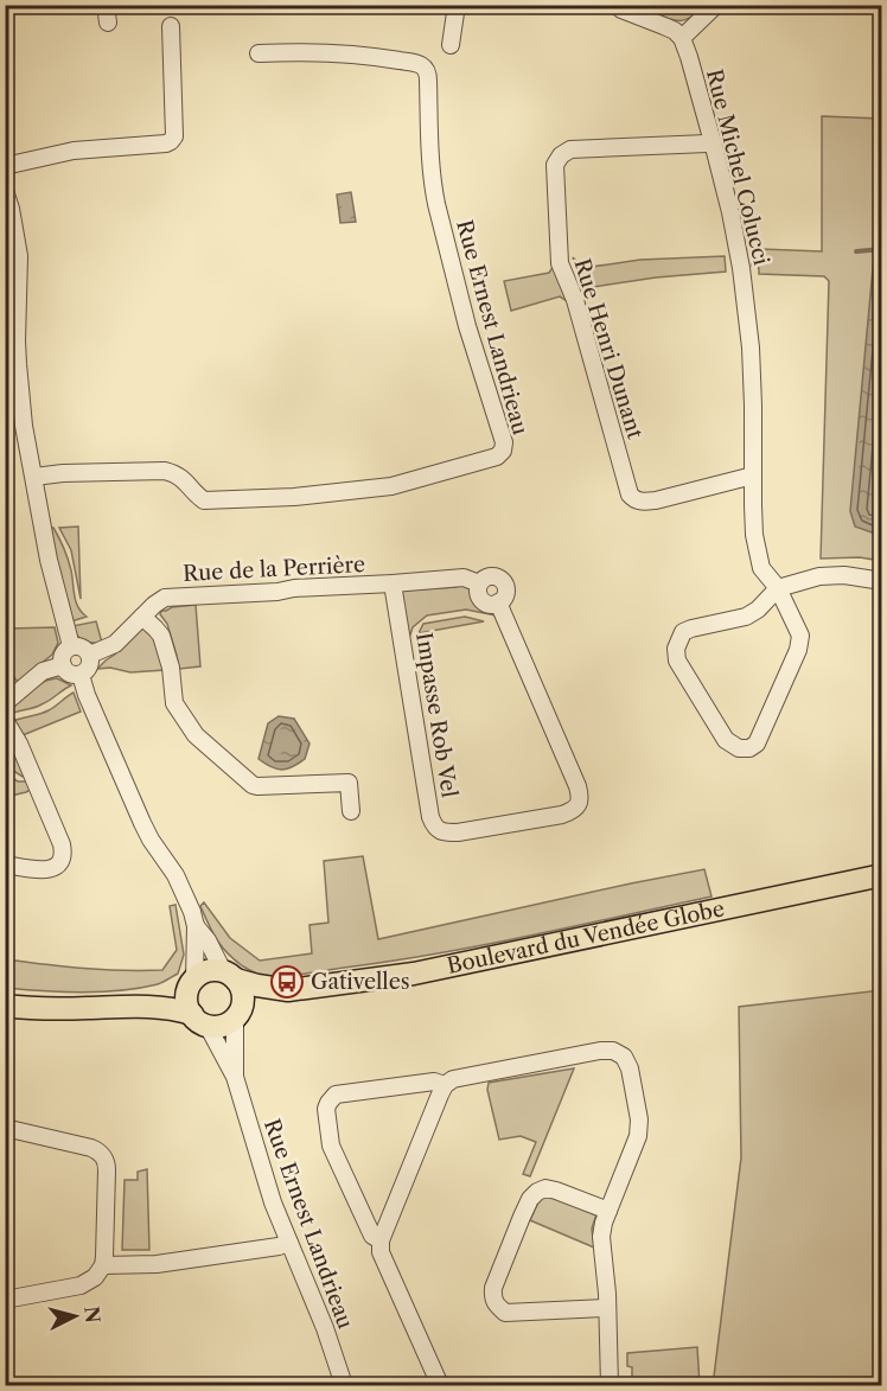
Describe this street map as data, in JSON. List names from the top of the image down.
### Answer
{
  "streets": {
    "main road": ["Boulevard du Vendée Globe"],
    "street": [
      "Rue Michel Colucci",
      "Rue Ernest Landrieau",
      "Rue Henri Dunant",
      "Rue de la Perrière",
      "Impasse Rob Vel"
    ]
  },
  "crossings": [
    ["Rue Michel Colucci", "Rue Henri Dunant"],
    ["Rue Ernest Landrieau", "Boulevard du Vendée Globe"],
    ["Rue de la Perrière", "Impasse Rob Vel"]
  ],
  "places": {
    "bus stop": ["Gativelles"]
  },
  "north": "right"
}
